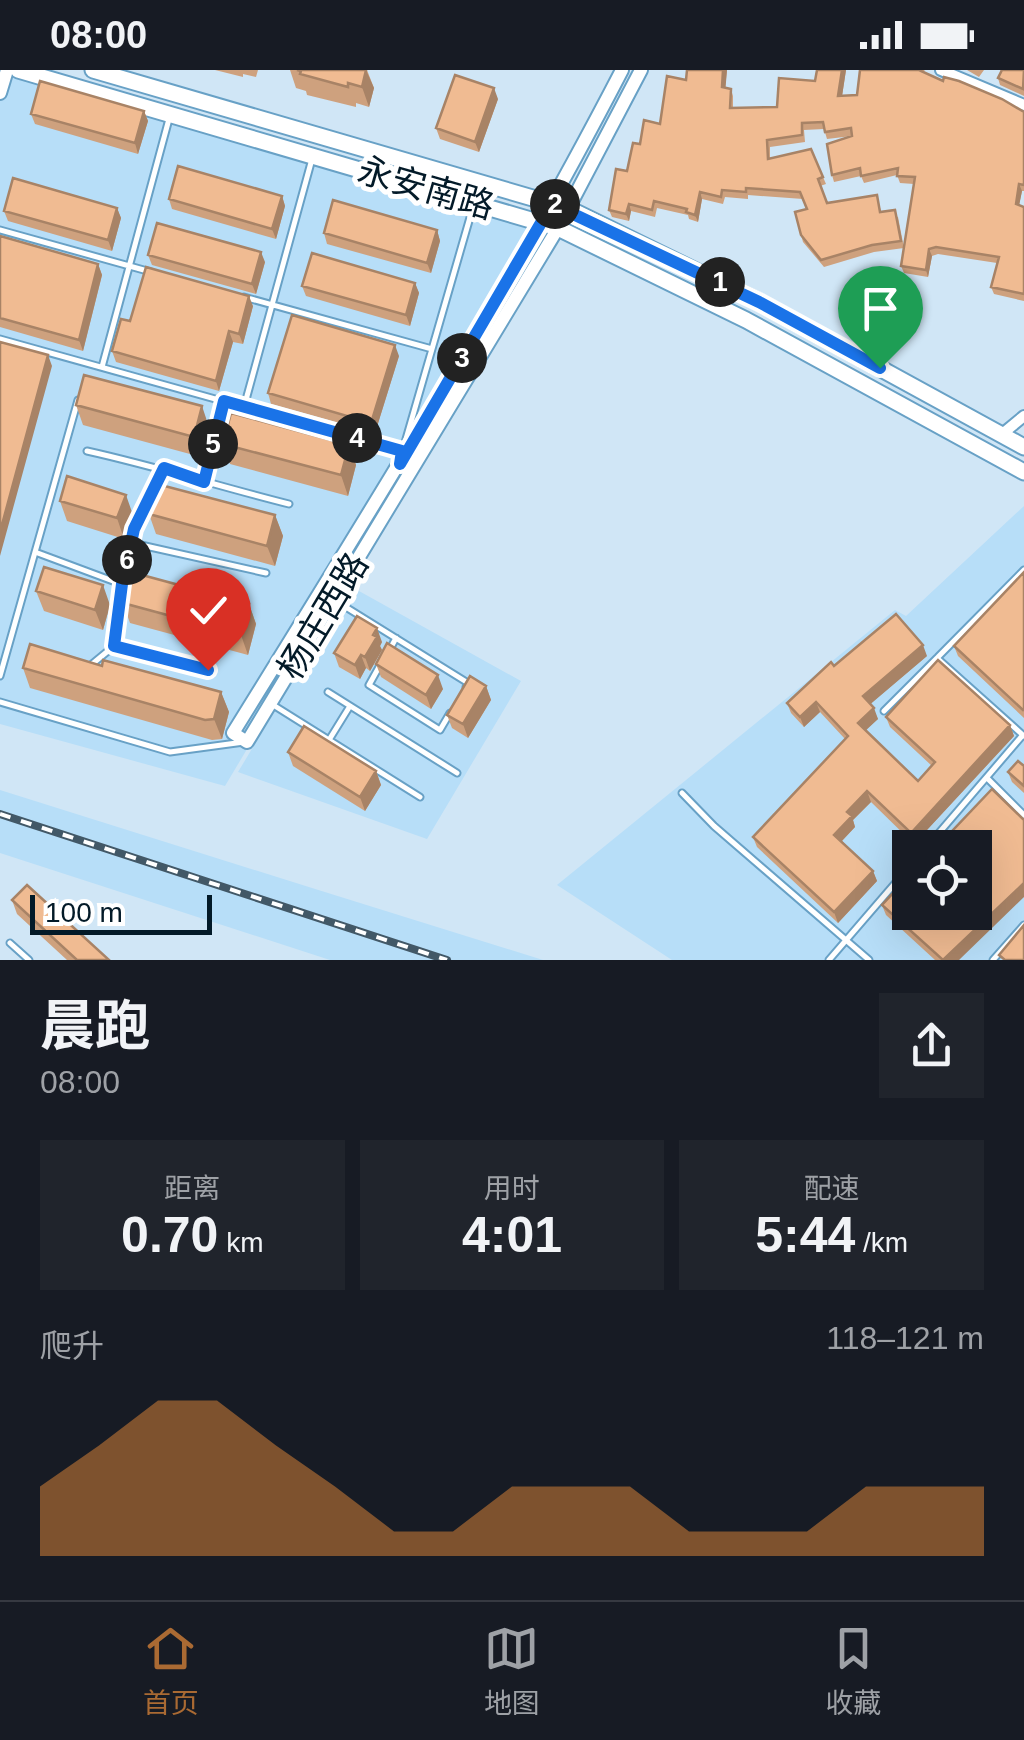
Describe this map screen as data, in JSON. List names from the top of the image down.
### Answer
{
  "streets": {
    "main road": ["永安南路"],
    "street": ["杨庄西路"]
  },
  "crossings": [
    ["永安南路", "杨庄西路"]
  ],
  "scale_bar": "100 m",
  "page": {
    "status": "08:00",
    "pins": [
      "2",
      "1",
      "3",
      "4",
      "5",
      "6"
    ],
    "scale": "100 m",
    "heading": ["晨跑", "08:00"],
    "stats": [
      ["距离", "0.70 km"],
      ["用时", "4:01"],
      ["配速", "5:44 /km"]
    ],
    "chart": ["爬升", "118–121 m"],
    "tabs": ["首页", "地图", "收藏"]
  }
}
